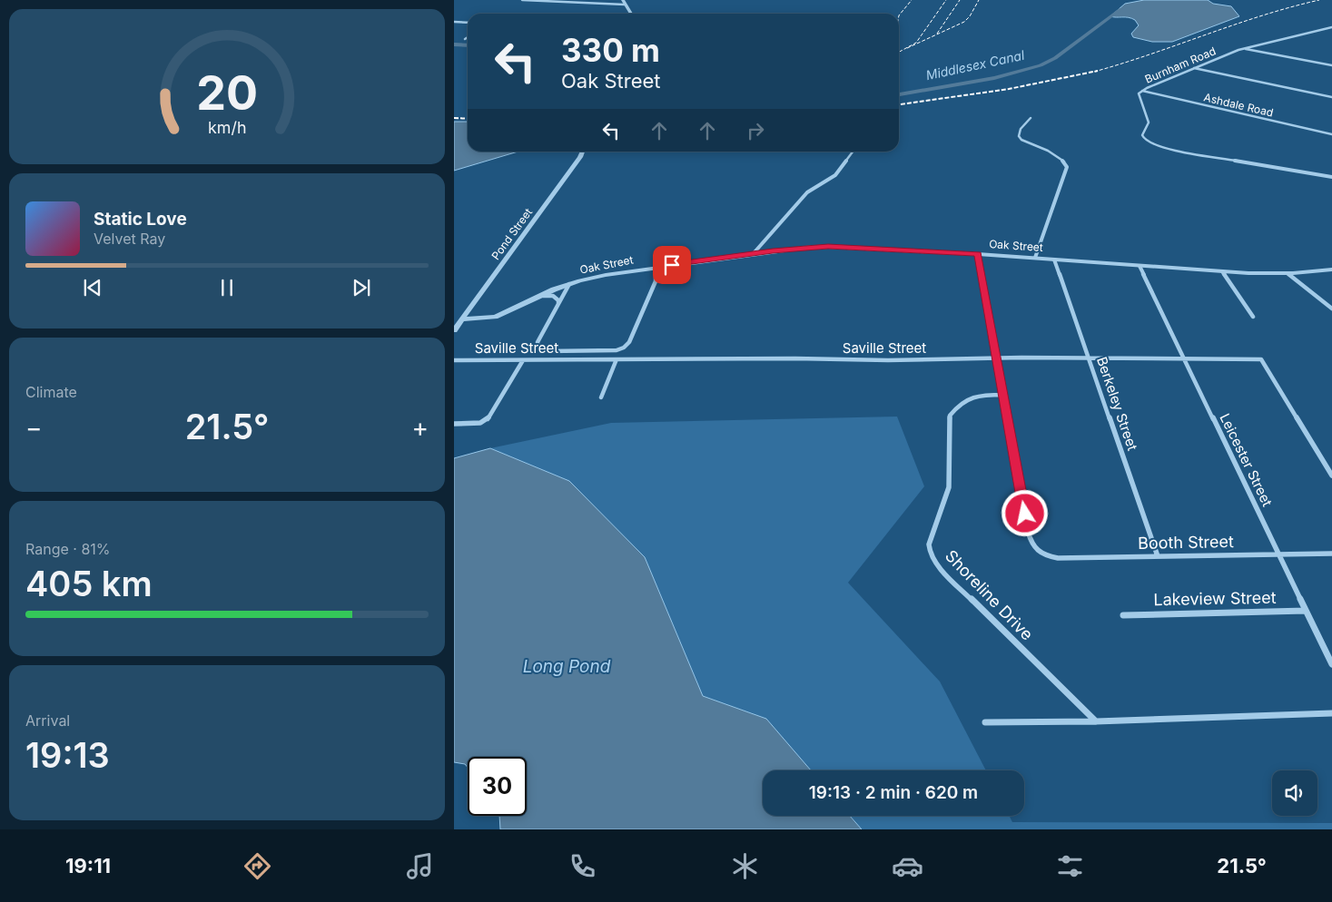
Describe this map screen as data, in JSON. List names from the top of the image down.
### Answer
{
  "streets": {
    "street": [
      "Burnham Road",
      "Ashdale Road",
      "Pond Street",
      "Oak Street",
      "Saville Street",
      "Berkeley Street",
      "Leicester Street",
      "Booth Street",
      "Shoreline Drive",
      "Lakeview Street"
    ]
  },
  "crossings": [
    ["Burnham Road", "Ashdale Road"],
    ["Pond Street", "Oak Street"],
    ["Oak Street", "Berkeley Street"],
    ["Oak Street", "Leicester Street"],
    ["Saville Street", "Berkeley Street"],
    ["Saville Street", "Leicester Street"],
    ["Berkeley Street", "Booth Street"],
    ["Leicester Street", "Booth Street"],
    ["Leicester Street", "Lakeview Street"],
    ["Booth Street", "Shoreline Drive"]
  ],
  "water": ["Middlesex Canal", "Long Pond"],
  "page": {
    "turn": ["330 m", "Oak Street"],
    "song": ["Static Love", "Velvet Ray"],
    "tile": [
      "Climate",
      ["Range · 81%", "405 km"],
      ["Arrival", "19:13"]
    ],
    "heat": ["−", "21.5°", "+"],
    "limit": "30",
    "trip": "19:13 · 2 min · 620 m",
    "tabs": ["19:11", "21.5°"],
    "gauge": ["20", "km/h"]
  }
}
